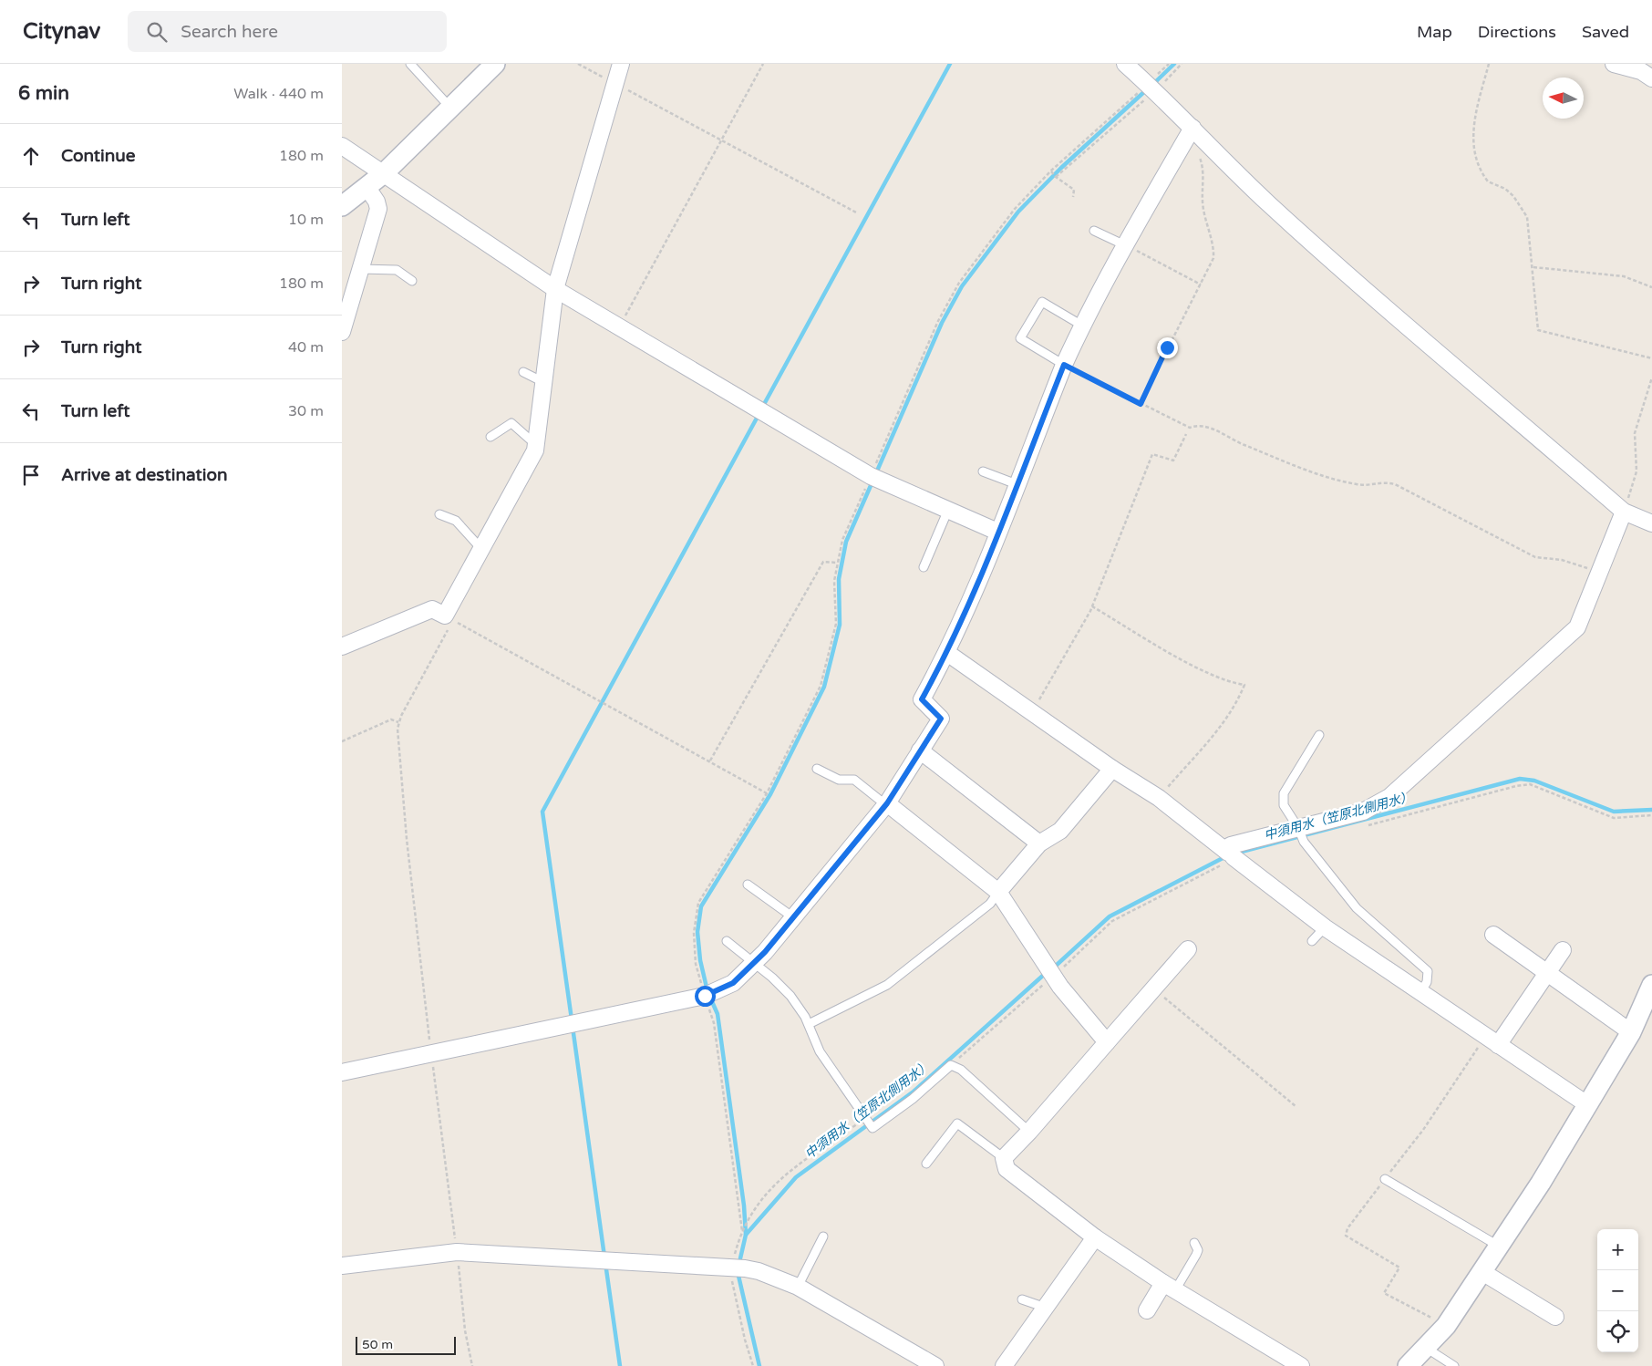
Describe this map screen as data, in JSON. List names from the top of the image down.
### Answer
{
  "water": ["中須用水（笠原北側用水）"],
  "scale_bar": "50 m",
  "north": "left",
  "page": {
    "header": "Citynav",
    "search": "Search here",
    "nav": ["Map", "Directions", "Saved"],
    "heading": ["6 min", "Walk · 440 m"],
    "list": [
      ["Continue", "180 m"],
      ["Turn left", "10 m"],
      ["Turn right", "180 m"],
      ["Turn right", "40 m"],
      ["Turn left", "30 m"],
      "Arrive at destination"
    ],
    "map_buttons": ["+", "−"],
    "scale": "50 m"
  }
}
